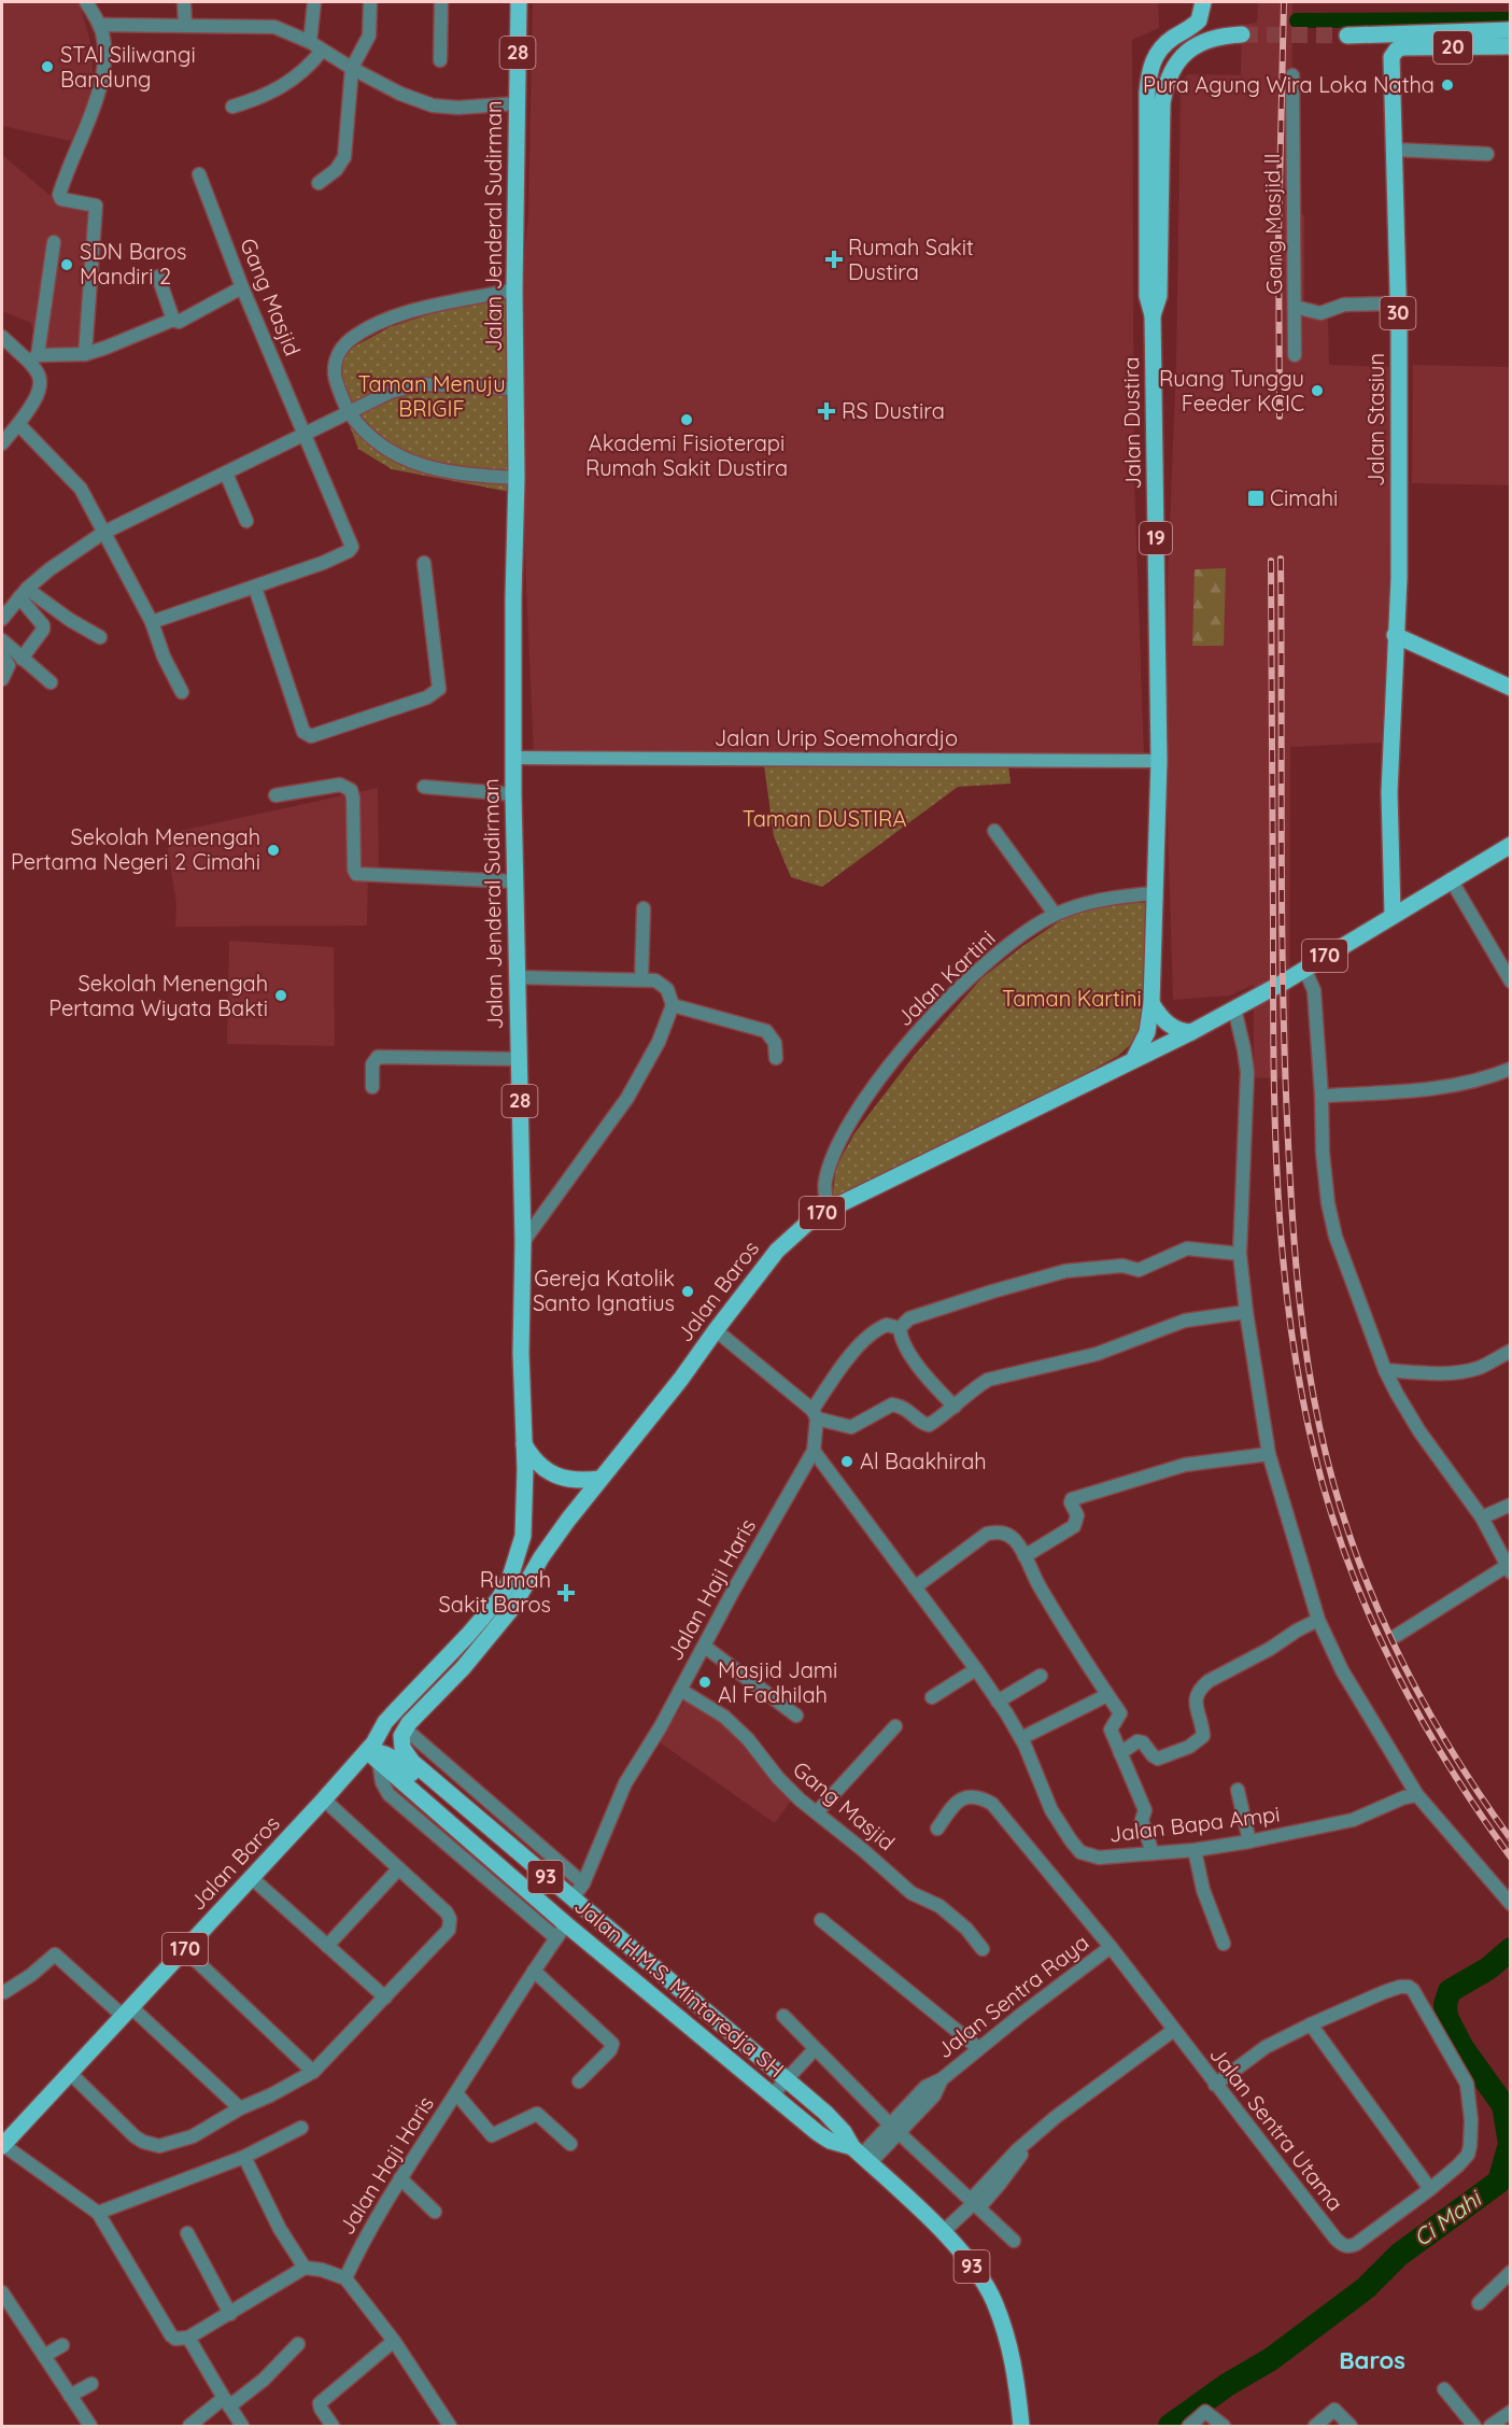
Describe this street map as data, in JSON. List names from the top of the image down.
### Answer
{
  "streets": {
    "main road": [
      "20",
      "28",
      "Jalan Jenderal Sudirman",
      "30",
      "Jalan Stasiun",
      "Jalan Dustira",
      "19",
      "Jalan Urip Soemohardjo",
      "170",
      "Jalan Baros",
      "93",
      "Jalan H.M.S. Mintaredja SH"
    ],
    "street": [
      "Gang Masjid II",
      "Gang Masjid",
      "Jalan Kartini",
      "Jalan Haji Haris",
      "Jalan Bapa Ampi",
      "Jalan Sentra Raya",
      "Jalan Sentra Utama"
    ]
  },
  "crossings": [
    ["20", "Jalan Stasiun"],
    ["Gang Masjid II", "Jalan Stasiun"],
    ["Jalan Jenderal Sudirman", "Jalan Urip Soemohardjo"],
    ["Jalan Jenderal Sudirman", "Jalan Baros"],
    ["Jalan Jenderal Sudirman", "Jalan H.M.S. Mintaredja SH"],
    ["Gang Masjid", "Jalan Haji Haris"],
    ["Jalan Stasiun", "170"],
    ["Jalan Dustira", "Jalan Urip Soemohardjo"],
    ["Jalan Dustira", "Jalan Kartini"],
    ["Jalan Dustira", "Jalan Baros"],
    ["170", "Jalan Baros"],
    ["Jalan Kartini", "Jalan Baros"],
    ["Jalan Baros", "Jalan H.M.S. Mintaredja SH"],
    ["Jalan Haji Haris", "Jalan Bapa Ampi"],
    ["Jalan Haji Haris", "Jalan H.M.S. Mintaredja SH"],
    ["Jalan H.M.S. Mintaredja SH", "Jalan Sentra Raya"],
    ["Jalan Sentra Raya", "Jalan Sentra Utama"]
  ],
  "districts": ["Baros"],
  "water": ["Ci Mahi"],
  "parks": ["Taman Menuju BRIGIF", "Taman DUSTIRA", "Taman Kartini"],
  "places": {
    "other": [
      "STAI Siliwangi Bandung",
      "Pura Agung Wira Loka Natha",
      "SDN Baros Mandiri 2",
      "Ruang Tunggu Feeder KCIC",
      "Akademi Fisioterapi Rumah Sakit Dustira",
      "Sekolah Menengah Pertama Negeri 2 Cimahi",
      "Sekolah Menengah Pertama Wiyata Bakti",
      "Gereja Katolik Santo Ignatius",
      "Al Baakhirah",
      "Masjid Jami Al Fadhilah"
    ],
    "health": ["Rumah Sakit Dustira", "RS Dustira", "Rumah Sakit Baros"],
    "transit": ["Cimahi"]
  }
}
